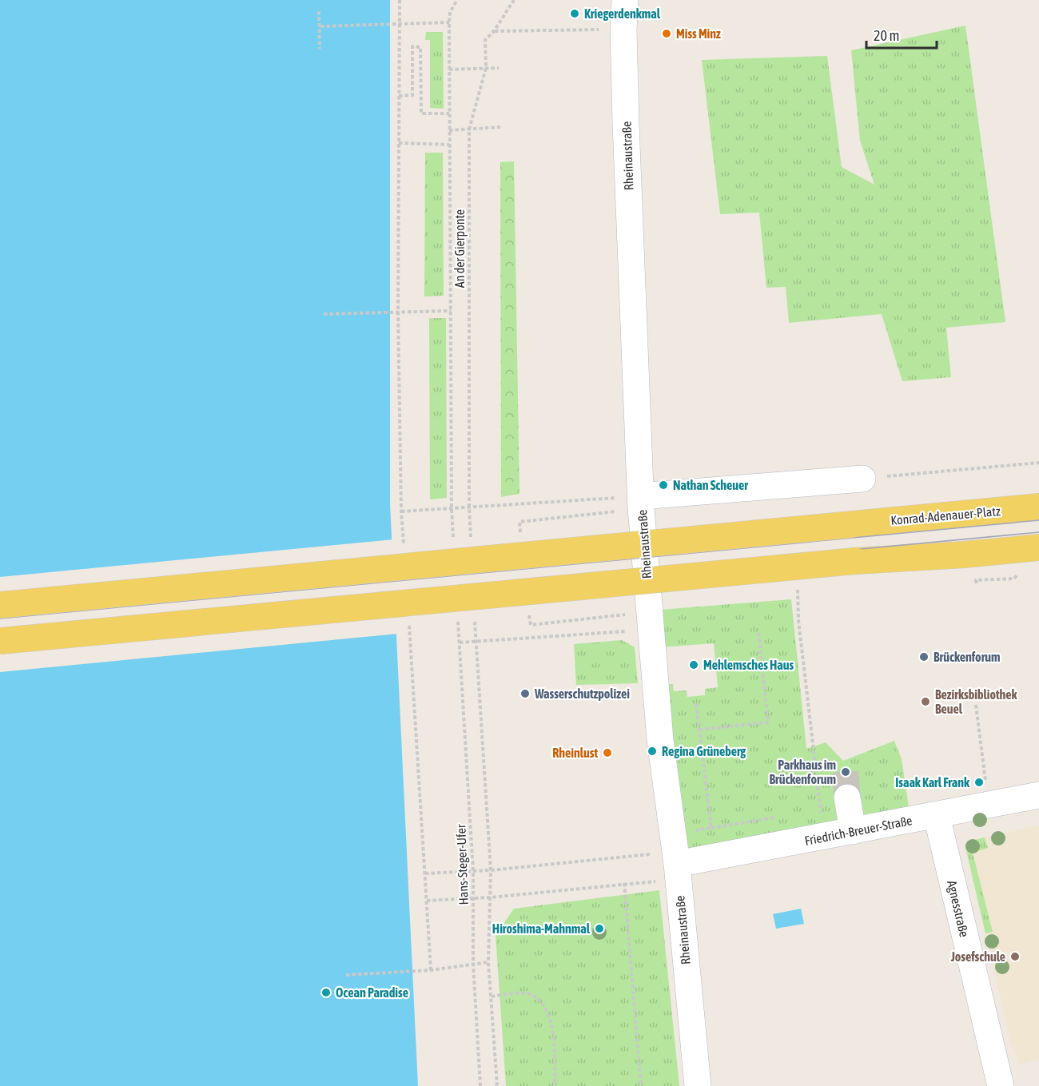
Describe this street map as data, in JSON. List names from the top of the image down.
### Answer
{
  "streets": {
    "main road": ["Konrad-Adenauer-Platz"],
    "street": ["Rheinaustraße", "Friedrich-Breuer-Straße", "Agnesstraße"],
    "path": ["An der Gierponte", "Hans-Steger-Ufer"]
  },
  "crossings": [
    ["Rheinaustraße", "Friedrich-Breuer-Straße"],
    ["Rheinaustraße", "Hans-Steger-Ufer"],
    ["Friedrich-Breuer-Straße", "Hans-Steger-Ufer"],
    ["Friedrich-Breuer-Straße", "Agnesstraße"]
  ],
  "places": [
    "Kriegerdenkmal",
    "Miss Minz",
    "Nathan Scheuer",
    "Brückenforum",
    "Mehlemsches Haus",
    "Wasserschutzpolizei",
    "Bezirksbibliothek Beuel",
    "Regina Grüneberg",
    "Rheinlust",
    "Parkhaus im Brückenforum",
    "Isaak Karl Frank",
    "Hiroshima-Mahnmal",
    "Josefschule",
    "Ocean Paradise"
  ],
  "scale_bar": "20 m"
}
